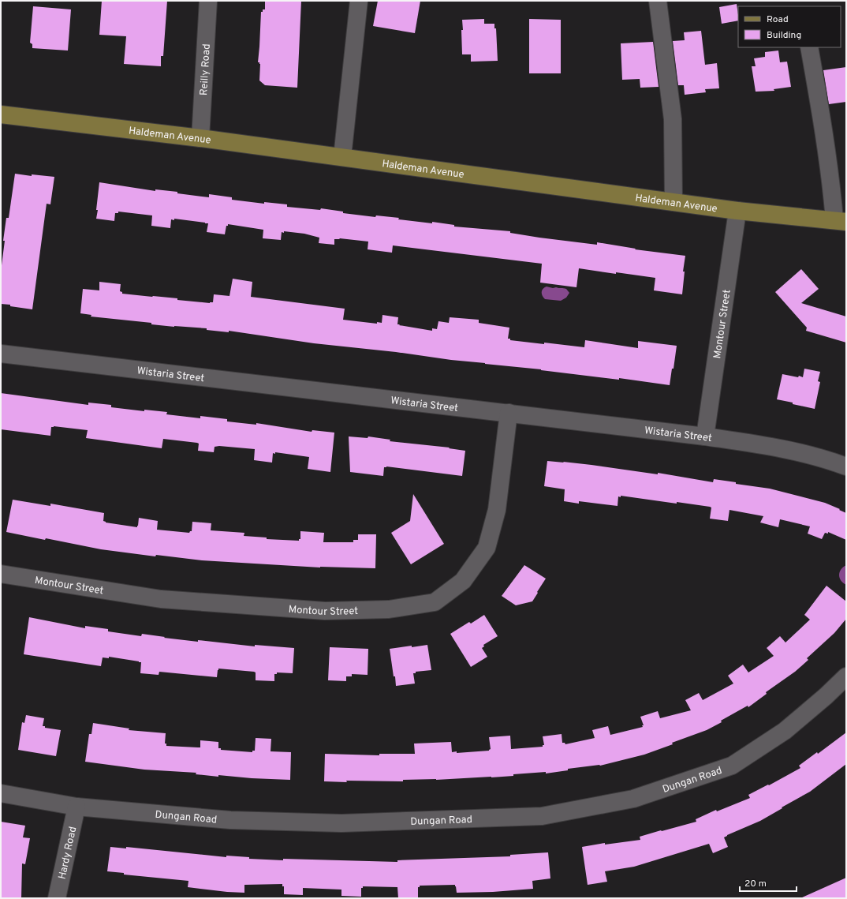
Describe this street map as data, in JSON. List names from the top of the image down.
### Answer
{
  "streets": {
    "main road": ["Haldeman Avenue"],
    "street": [
      "Reilly Road",
      "Montour Street",
      "Wistaria Street",
      "Dungan Road",
      "Hardy Road"
    ]
  },
  "crossings": [
    ["Reilly Road", "Haldeman Avenue"],
    ["Haldeman Avenue", "Montour Street"],
    ["Montour Street", "Wistaria Street"],
    ["Dungan Road", "Hardy Road"]
  ],
  "legend": ["Road", "Building"],
  "scale_bar": "20 m"
}
